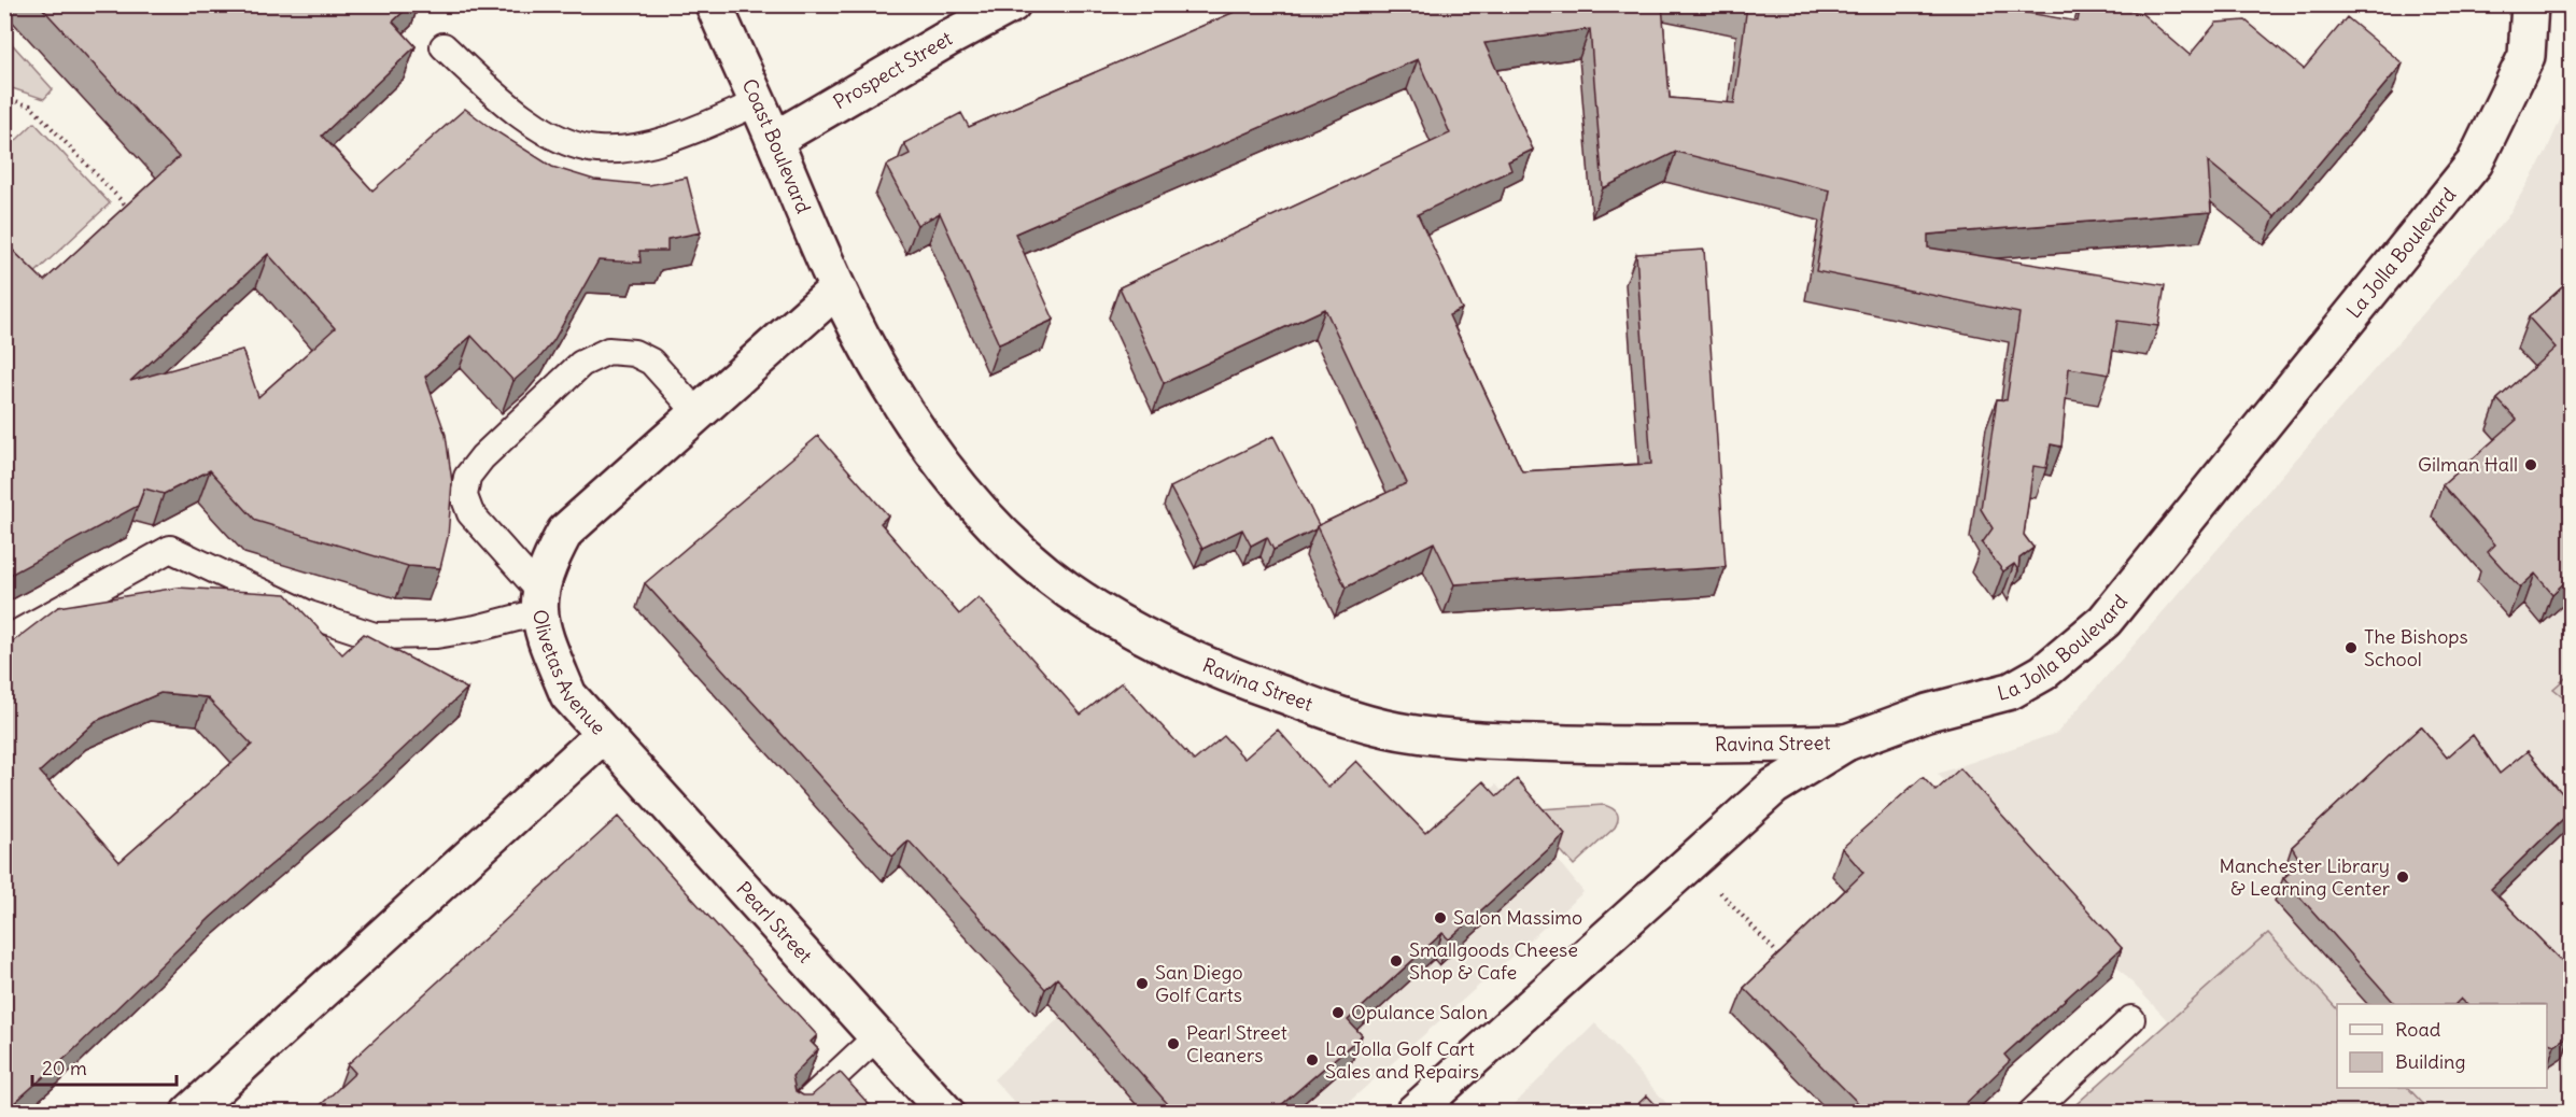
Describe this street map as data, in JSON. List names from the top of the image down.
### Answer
{
  "streets": {
    "street": [
      "Prospect Street",
      "Coast Boulevard",
      "La Jolla Boulevard",
      "Olivetas Avenue",
      "Ravina Street",
      "Pearl Street"
    ]
  },
  "crossings": [
    ["Prospect Street", "Coast Boulevard"],
    ["Coast Boulevard", "Olivetas Avenue"],
    ["Coast Boulevard", "Ravina Street"],
    ["La Jolla Boulevard", "Ravina Street"],
    ["Olivetas Avenue", "Ravina Street"],
    ["Olivetas Avenue", "Pearl Street"]
  ],
  "places": [
    "Gilman Hall",
    "The Bishops School",
    "Manchester Library & Learning Center",
    "Salon Massimo",
    "Smallgoods Cheese Shop & Cafe",
    "San Diego Golf Carts",
    "Opulance Salon",
    "Pearl Street Cleaners",
    "La Jolla Golf Cart Sales and Repairs"
  ],
  "legend": ["Road", "Building"],
  "scale_bar": "20 m"
}
